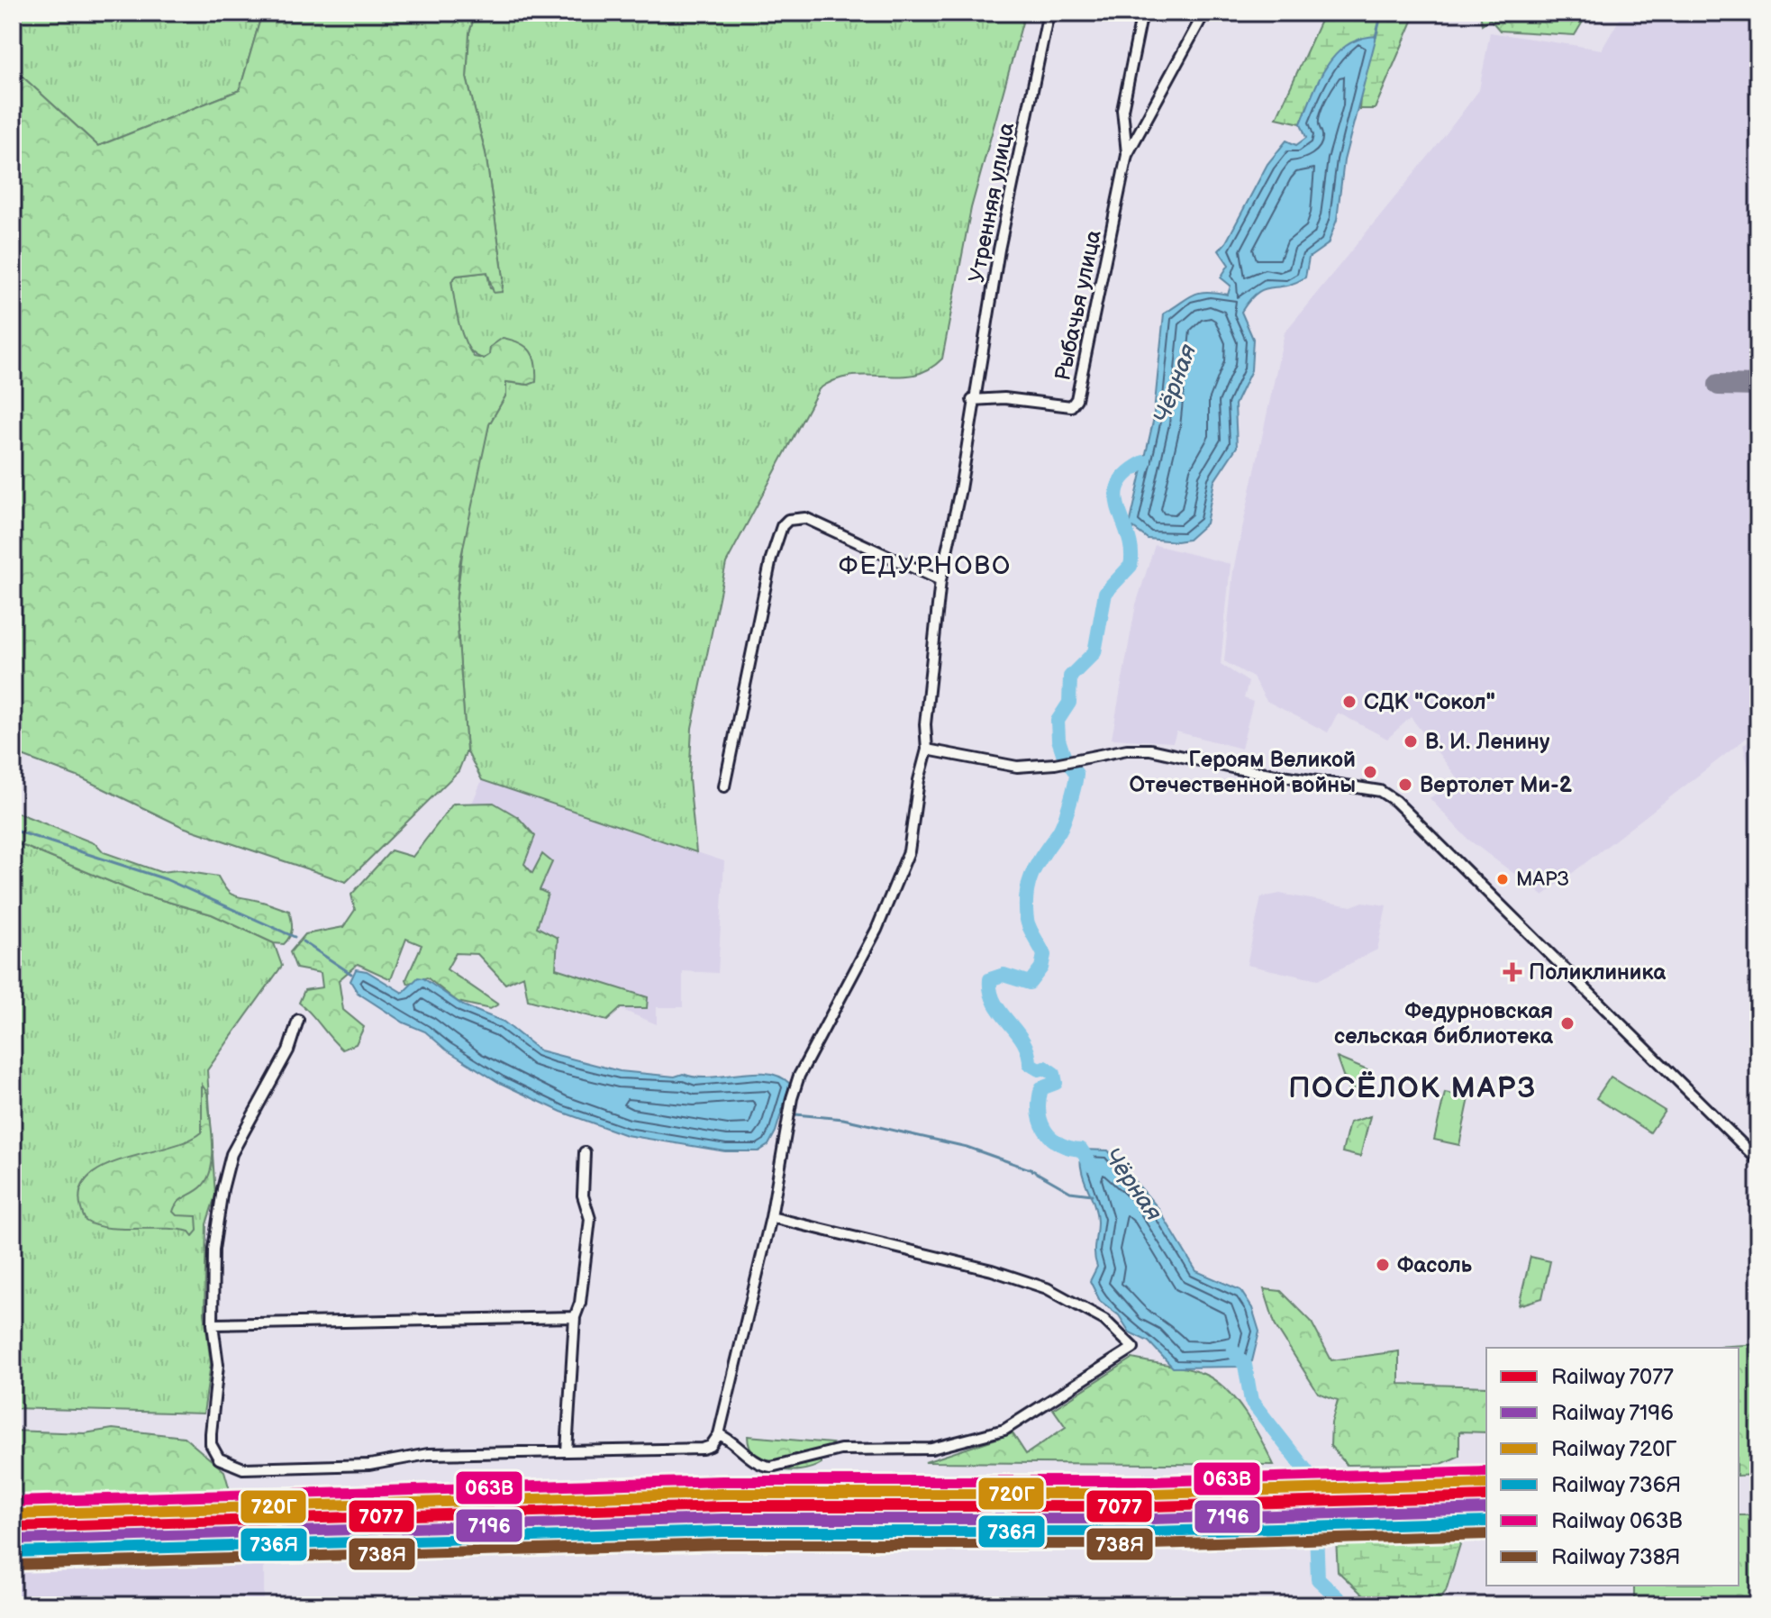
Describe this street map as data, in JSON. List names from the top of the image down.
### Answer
{
  "streets": {
    "street": ["Утренняя улица", "Рыбачья улица"]
  },
  "crossings": [
    ["Утренняя улица", "Рыбачья улица"]
  ],
  "districts": ["ФЕДУРНОВО", "ПОСЁЛОК МАРЗ"],
  "water": ["Чёрная"],
  "places": {
    "other": [
      "СДК \"Сокол\"",
      "В. И. Ленину",
      "Героям Великой Отечественной войны",
      "Вертолет Ми-2",
      "МАРЗ",
      "Федурновская сельская библиотека",
      "Фасоль"
    ],
    "health": ["Поликлиника"]
  },
  "lines": [
    "rail line 063В",
    "rail line 720Г",
    "rail line 7077",
    "rail line 7196",
    "rail line 736Я",
    "rail line 738Я"
  ],
  "legend": [
    "Railway 7077",
    "Railway 7196",
    "Railway 720Г",
    "Railway 736Я",
    "Railway 063В",
    "Railway 738Я"
  ]
}
